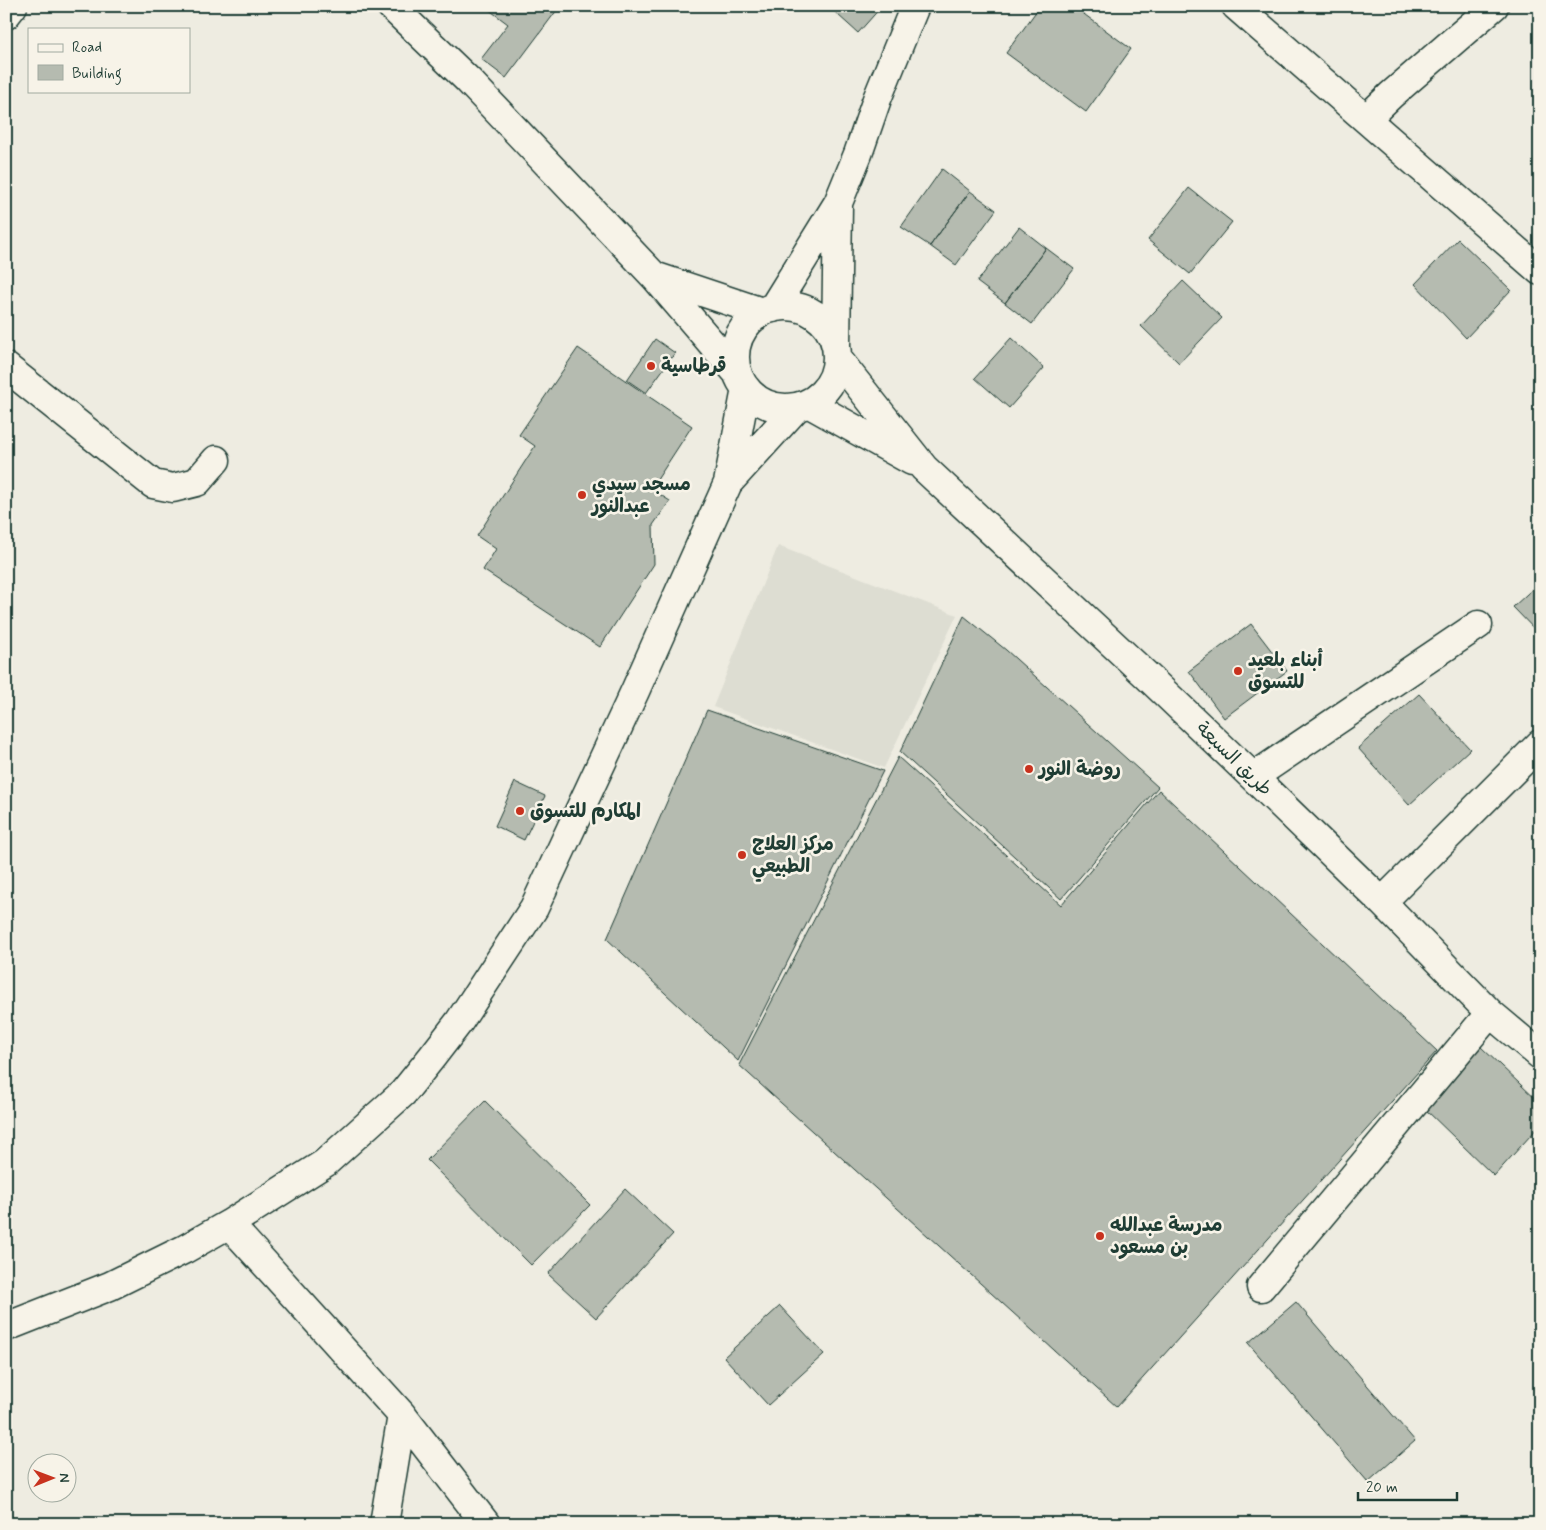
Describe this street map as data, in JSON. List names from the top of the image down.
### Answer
{
  "streets": {
    "street": ["طريق السبعة"]
  },
  "places": [
    "قرطاسية",
    "مسجد سيدي عبدالنور",
    "أبناء بلعيد للتسوق",
    "روضة النور",
    "المكارم للتسوق",
    "مركز العلاج الطبيعي",
    "مدرسة عبدالله بن مسعود"
  ],
  "legend": ["Road", "Building"],
  "scale_bar": "20 m",
  "north": "right"
}
